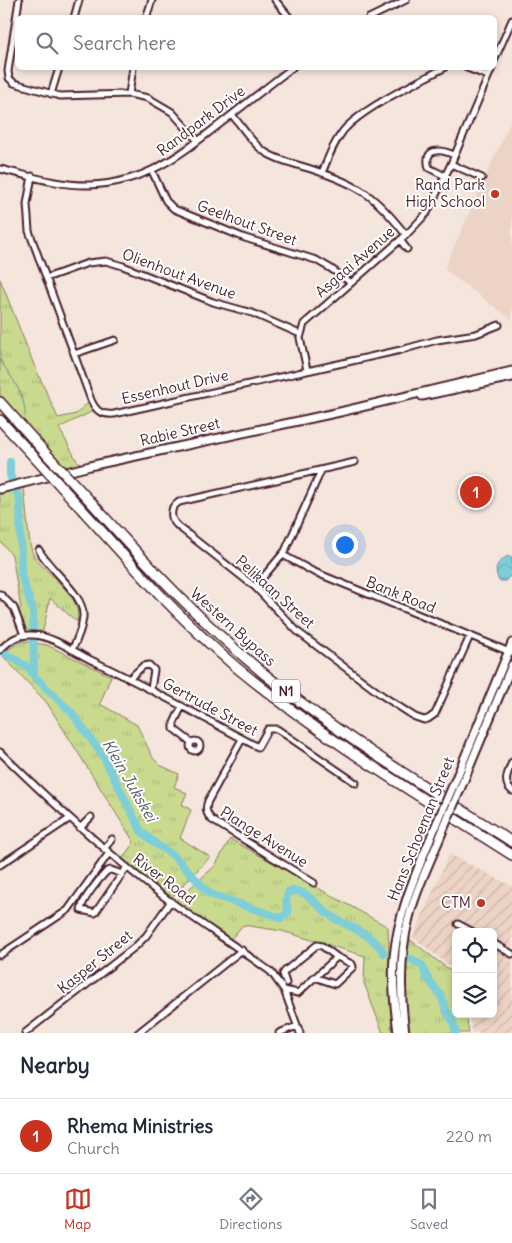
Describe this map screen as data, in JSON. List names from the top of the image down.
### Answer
{
  "streets": {
    "highway": ["Western Bypass", "N1"],
    "main road": ["Rabie Street", "Hans Schoeman Street"],
    "street": [
      "Randpark Drive",
      "Geelhout Street",
      "Asgaai Avenue",
      "Olienhout Avenue",
      "Essenhout Drive",
      "Pelikaan Street",
      "Bank Road",
      "Gertrude Street",
      "Plange Avenue",
      "River Road",
      "Kasper Street"
    ]
  },
  "crossings": [
    ["Randpark Drive", "Geelhout Street"],
    ["Randpark Drive", "Essenhout Drive"],
    ["Geelhout Street", "Asgaai Avenue"],
    ["Asgaai Avenue", "Olienhout Avenue"],
    ["Olienhout Avenue", "Essenhout Drive"],
    ["Pelikaan Street", "Bank Road"],
    ["Bank Road", "Hans Schoeman Street"],
    ["Gertrude Street", "Plange Avenue"],
    ["River Road", "Kasper Street"]
  ],
  "water": ["Klein Jukskei"],
  "places": ["Rand Park High School", "CTM"],
  "page": {
    "search": "Search here",
    "pins": "1",
    "heading": "Nearby",
    "list": [
      {
        "mark": "1",
        "name": "Rhema Ministries",
        "note": "Church",
        "value": "220 m"
      }
    ],
    "nav": ["Map", "Directions", "Saved"]
  }
}
